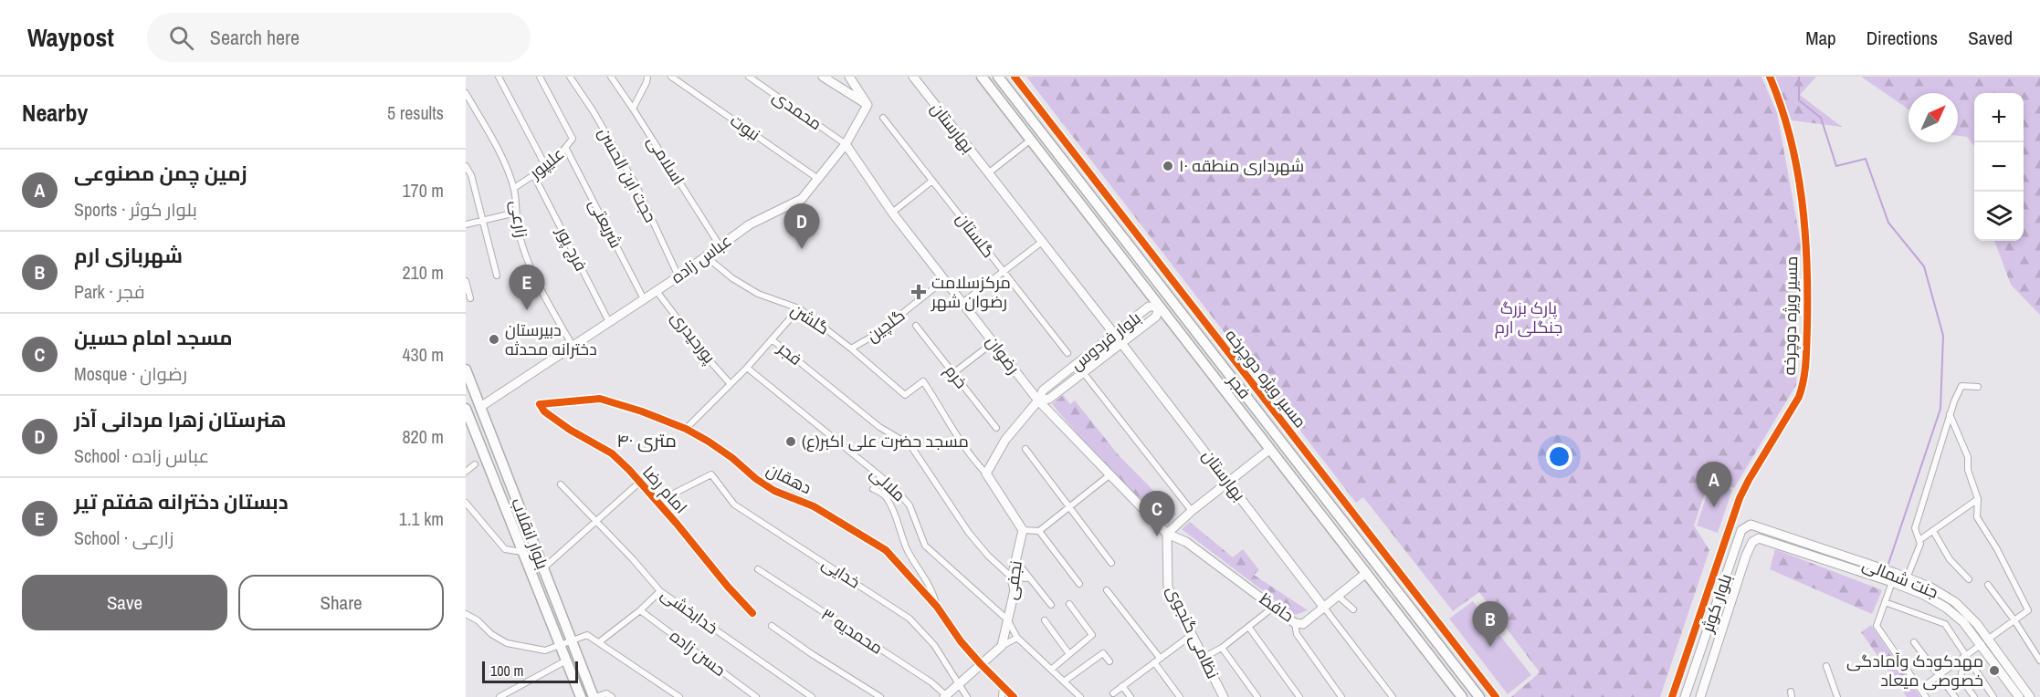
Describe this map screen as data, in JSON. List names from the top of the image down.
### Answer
{
  "streets": {
    "main road": [
      "بهارستان",
      "عباس زاده",
      "بلوار فردوس",
      "فجر",
      "رضوان",
      "بلوار انقلاب",
      "جنت شمالی",
      "نجفی",
      "بلوار کوثر",
      "حافظ",
      "نظامی گنجوی"
    ],
    "street": [
      "محمدی",
      "نبوت",
      "اسلامی",
      "علیپور",
      "حجت ابن الحسن",
      "زارعی",
      "شریعتی",
      "گلستان",
      "فرج پور",
      "گلشن",
      "گلچین",
      "پورحیدری",
      "خرم",
      "دهقان",
      "ملالی",
      "امام رضا",
      "خدایی",
      "خدابخشی",
      "محمدیه ۳",
      "حسن زاده"
    ],
    "cycle path": ["مسیر ویژه دوچرخه"]
  },
  "crossings": [
    ["محمدی", "عباس زاده"],
    ["محمدی", "رضوان"],
    ["نبوت", "عباس زاده"],
    ["بهارستان", "بلوار فردوس"],
    ["بهارستان", "حافظ"],
    ["اسلامی", "عباس زاده"],
    ["علیپور", "زارعی"],
    ["علیپور", "شریعتی"],
    ["علیپور", "فرج پور"],
    ["حجت ابن الحسن", "عباس زاده"],
    ["زارعی", "عباس زاده"],
    ["شریعتی", "عباس زاده"],
    ["فرج پور", "عباس زاده"],
    ["عباس زاده", "گلشن"],
    ["عباس زاده", "پورحیدری"],
    ["عباس زاده", "رضوان"],
    ["عباس زاده", "بلوار انقلاب"],
    ["گلشن", "گلچین"],
    ["گلچین", "رضوان"],
    ["بلوار فردوس", "فجر"],
    ["بلوار فردوس", "رضوان"],
    ["فجر", "نجفی"],
    ["فجر", "حافظ"],
    ["رضوان", "حافظ"],
    ["رضوان", "نظامی گنجوی"],
    ["دهقان", "امام رضا"],
    ["ملالی", "نجفی"],
    ["امام رضا", "خدایی"],
    ["جنت شمالی", "بلوار کوثر"]
  ],
  "districts": ["۴۰ متری"],
  "parks": ["پارک بزرگ جنگلی ارم"],
  "places": {
    "other": [
      "شهرداری منطقه ۱۰",
      "دبیرستان دخترانه محدثه",
      "مسجد حضرت علی اکبر(ع)",
      "مهدکودک وآمادگی خصوصی میعاد"
    ],
    "health": ["مرکزسلامت رضوان شهر"]
  },
  "scale_bar": "100 m",
  "north": "top right",
  "page": {
    "header": "Waypost",
    "search": "Search here",
    "nav": ["Map", "Directions", "Saved"],
    "heading": ["Nearby", "5 results"],
    "map_buttons": ["+", "−"],
    "list": [
      {
        "mark": "A",
        "name": "زمین چمن مصنوعی",
        "note": "Sports · بلوار کوثر",
        "value": "170 m"
      },
      {
        "mark": "B",
        "name": "شهربازی ارم",
        "note": "Park · فجر",
        "value": "210 m"
      },
      {
        "mark": "C",
        "name": "مسجد امام حسین",
        "note": "Mosque · رضوان",
        "value": "430 m"
      },
      {
        "mark": "D",
        "name": "هنرستان زهرا مردانی آذر",
        "note": "School · عباس زاده",
        "value": "820 m"
      },
      {
        "mark": "E",
        "name": "دبستان دخترانه هفتم تیر",
        "note": "School · زارعی",
        "value": "1.1 km"
      }
    ],
    "pins": [
      "D",
      "E",
      "A",
      "C",
      "B"
    ],
    "buttons": ["Save", "Share"],
    "scale": "100 m"
  }
}
